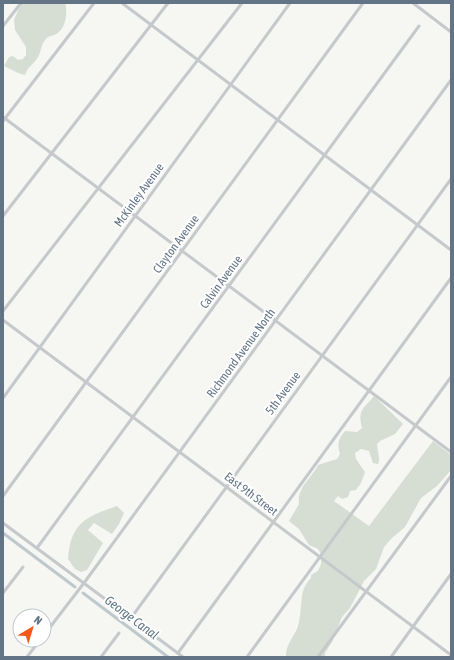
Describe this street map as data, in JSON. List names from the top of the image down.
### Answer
{
  "streets": {
    "street": [
      "McKinley Avenue",
      "Clayton Avenue",
      "Calvin Avenue",
      "Richmond Avenue North",
      "5th Avenue",
      "East 9th Street"
    ]
  },
  "crossings": [
    ["McKinley Avenue", "East 9th Street"],
    ["Clayton Avenue", "East 9th Street"],
    ["Calvin Avenue", "East 9th Street"],
    ["Richmond Avenue North", "East 9th Street"],
    ["5th Avenue", "East 9th Street"]
  ],
  "water": ["George Canal"],
  "north": "top right"
}
